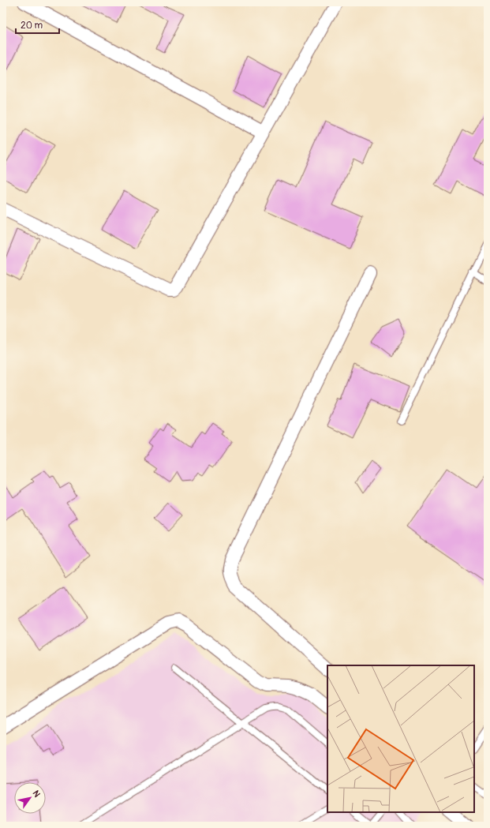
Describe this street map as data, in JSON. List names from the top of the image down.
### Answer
{
  "scale_bar": "20 m",
  "north": "top right"
}
